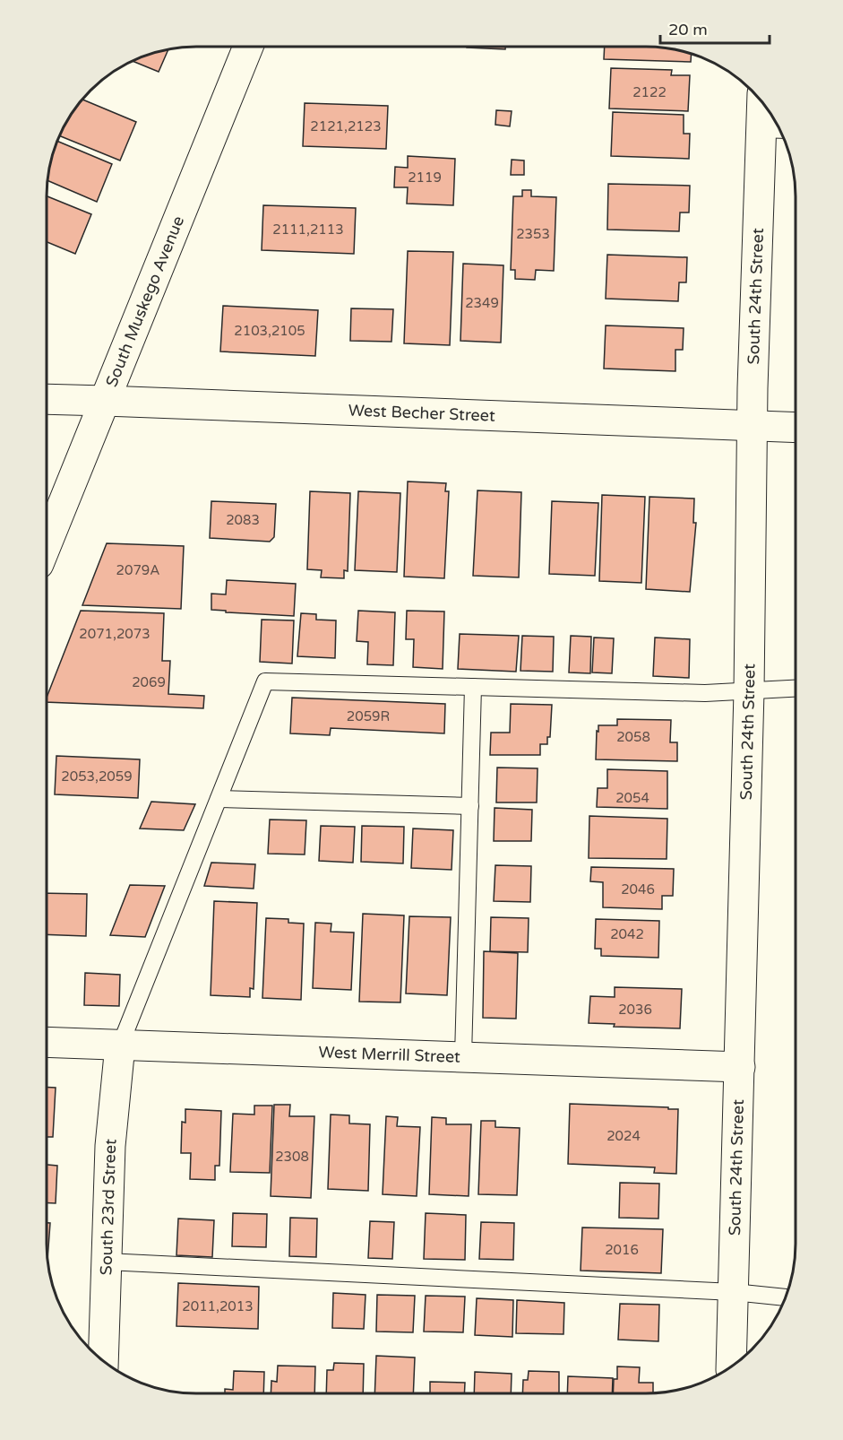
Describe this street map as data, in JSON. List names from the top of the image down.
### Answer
{
  "streets": {
    "street": [
      "South 24th Street",
      "South Muskego Avenue",
      "West Becher Street",
      "West Merrill Street",
      "South 23rd Street"
    ]
  },
  "crossings": [
    ["South 24th Street", "West Becher Street"],
    ["South 24th Street", "West Merrill Street"],
    ["South Muskego Avenue", "West Becher Street"],
    ["West Merrill Street", "South 23rd Street"]
  ],
  "house_numbers": [
    "2122",
    "2121,2123",
    "2119",
    "2111,2113",
    "2353",
    "2349",
    "2103,2105",
    "2083",
    "2079A",
    "2071,2073",
    "2069",
    "2059R",
    "2058",
    "2053,2059",
    "2054",
    "2046",
    "2042",
    "2036",
    "2024",
    "2308",
    "2016",
    "2011,2013"
  ],
  "scale_bar": "20 m"
}
